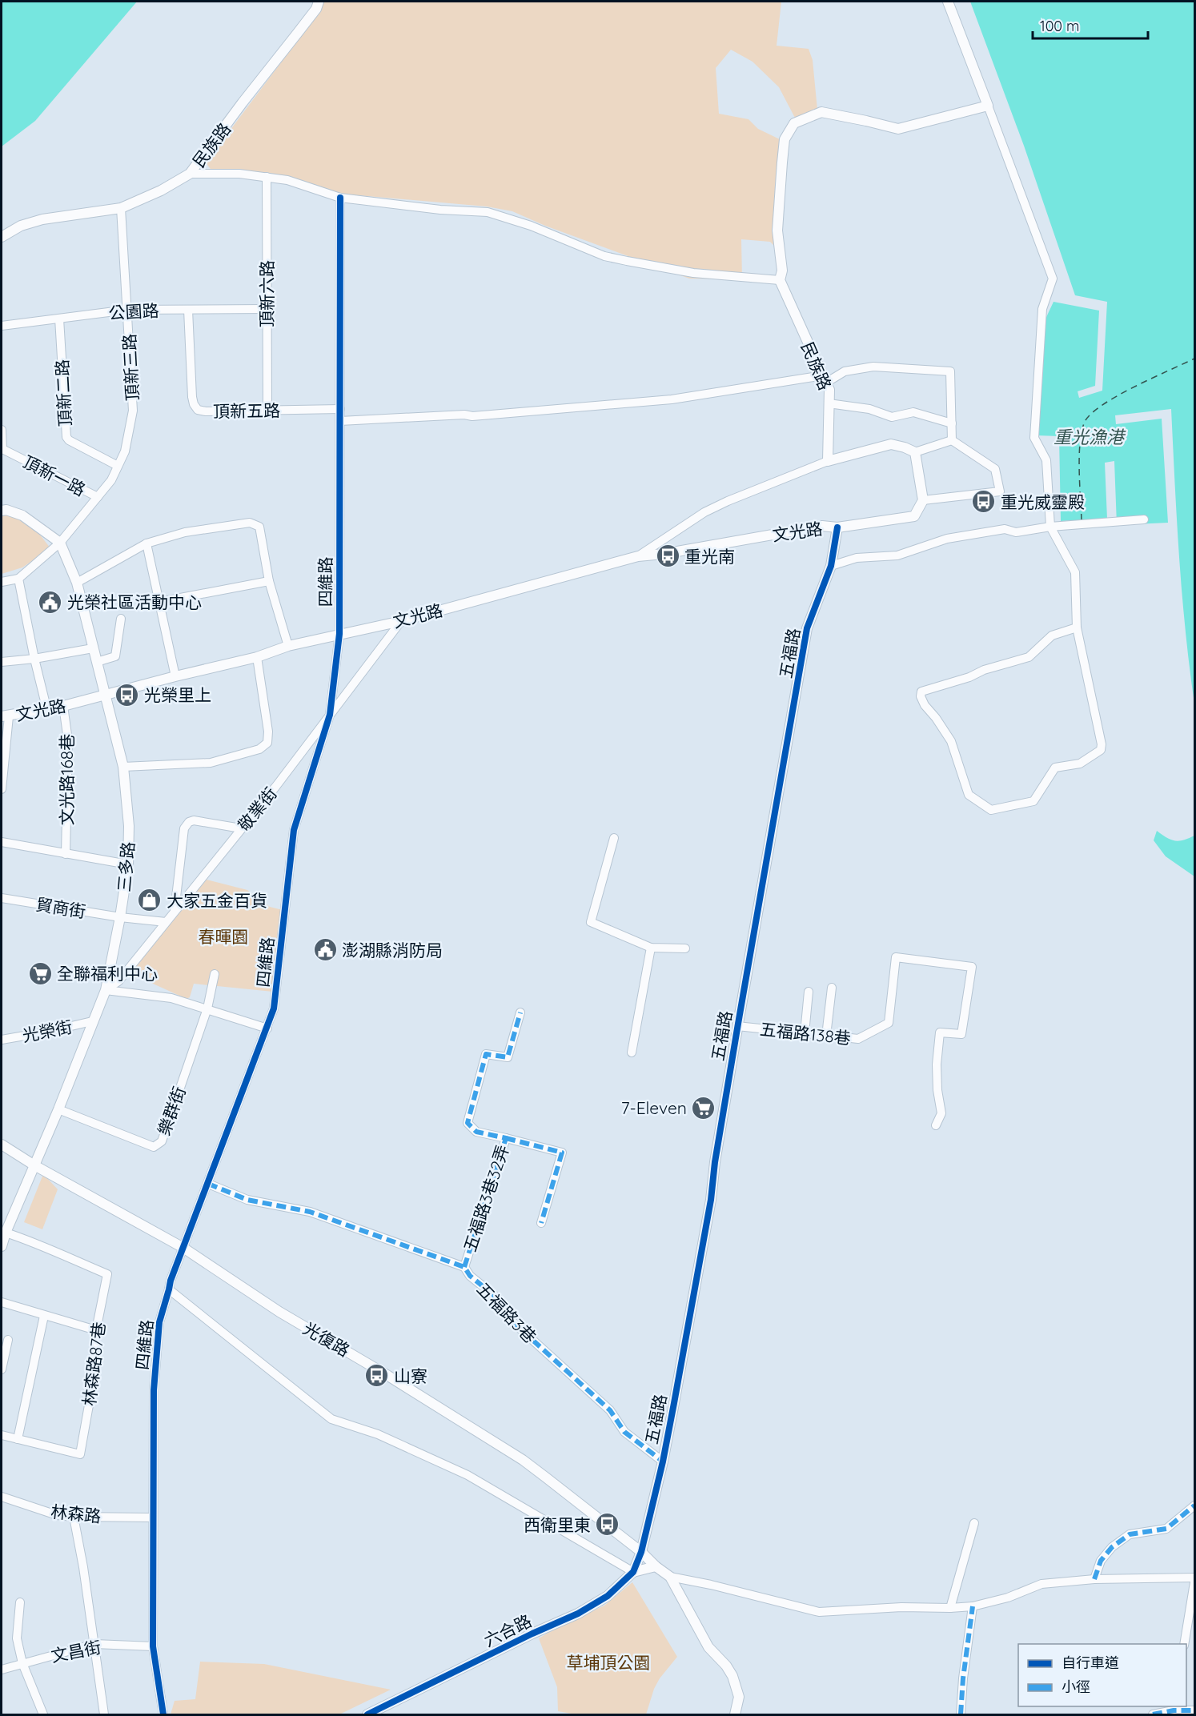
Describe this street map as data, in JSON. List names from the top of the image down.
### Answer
{
  "streets": {
    "street": [
      "民族路",
      "頂新六路",
      "公園路",
      "頂新三路",
      "頂新二路",
      "頂新五路",
      "頂新一路",
      "文光路",
      "四維路",
      "五福路",
      "文光路168巷",
      "敬業街",
      "三多路",
      "貿商街",
      "光榮街",
      "五福路138巷",
      "樂群街",
      "五福路3巷32弄",
      "五福路3巷",
      "光復路",
      "林森路87巷",
      "林森路",
      "六合路",
      "文昌街"
    ]
  },
  "crossings": [
    ["民族路", "頂新三路"],
    ["頂新六路", "公園路"],
    ["頂新六路", "頂新五路"],
    ["公園路", "頂新三路"],
    ["公園路", "頂新二路"],
    ["公園路", "頂新五路"],
    ["頂新三路", "頂新二路"],
    ["頂新三路", "頂新一路"],
    ["頂新三路", "三多路"],
    ["頂新五路", "四維路"],
    ["文光路", "四維路"],
    ["文光路", "五福路"],
    ["文光路", "文光路168巷"],
    ["文光路", "敬業街"],
    ["文光路", "三多路"],
    ["四維路", "敬業街"],
    ["四維路", "五福路3巷"],
    ["四維路", "光復路"],
    ["四維路", "林森路"],
    ["四維路", "文昌街"],
    ["五福路", "五福路138巷"],
    ["五福路", "五福路3巷"],
    ["五福路", "光復路"],
    ["五福路", "六合路"],
    ["敬業街", "三多路"],
    ["敬業街", "貿商街"],
    ["三多路", "貿商街"],
    ["三多路", "光榮街"],
    ["三多路", "樂群街"],
    ["三多路", "光復路"],
    ["三多路", "林森路87巷"],
    ["五福路3巷32弄", "五福路3巷"],
    ["光復路", "六合路"]
  ],
  "water": ["重光漁港"],
  "parks": ["春暉園", "草埔頂公園"],
  "places": {
    "bus stop": [
      "重光威靈殿",
      "重光南",
      "光榮里上",
      "山寮",
      "西衛里東"
    ],
    "public building": ["光榮社區活動中心", "澎湖縣消防局"],
    "shop": ["大家五金百貨"],
    "supermarket": ["全聯福利中心", "7-Eleven"]
  },
  "legend": ["自行車道", "小徑"],
  "scale_bar": "100 m"
}
